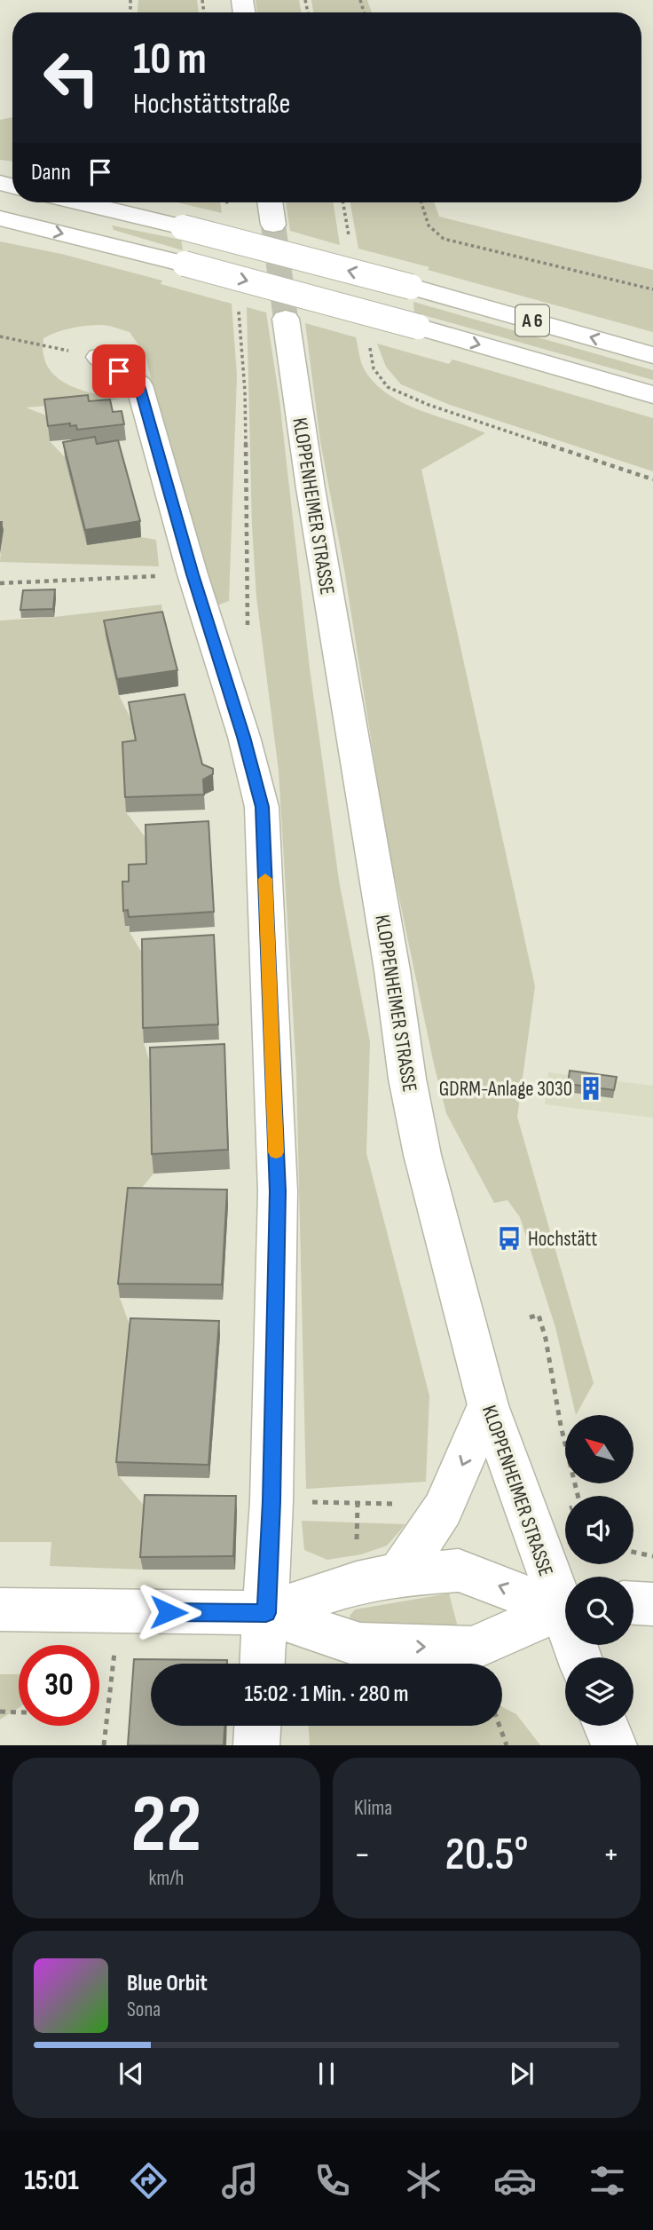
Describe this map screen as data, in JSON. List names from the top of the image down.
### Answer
{
  "streets": {
    "main road": ["A 6", "KLOPPENHEIMER STRASSE"]
  },
  "places": {
    "building": ["GDRM-Anlage 3030"],
    "bus stop": ["Hochstätt"]
  },
  "north": "top left",
  "page": {
    "turn": ["10 m", "Hochstättstraße"],
    "then": "Dann",
    "limit": "30",
    "trip": "15:02 · 1 Min. · 280 m",
    "tile": [
      ["22", "km/h"],
      "Klima"
    ],
    "heat": ["−", "20.5°", "+"],
    "song": ["Blue Orbit", "Sona"],
    "tabs": "15:01"
  }
}
